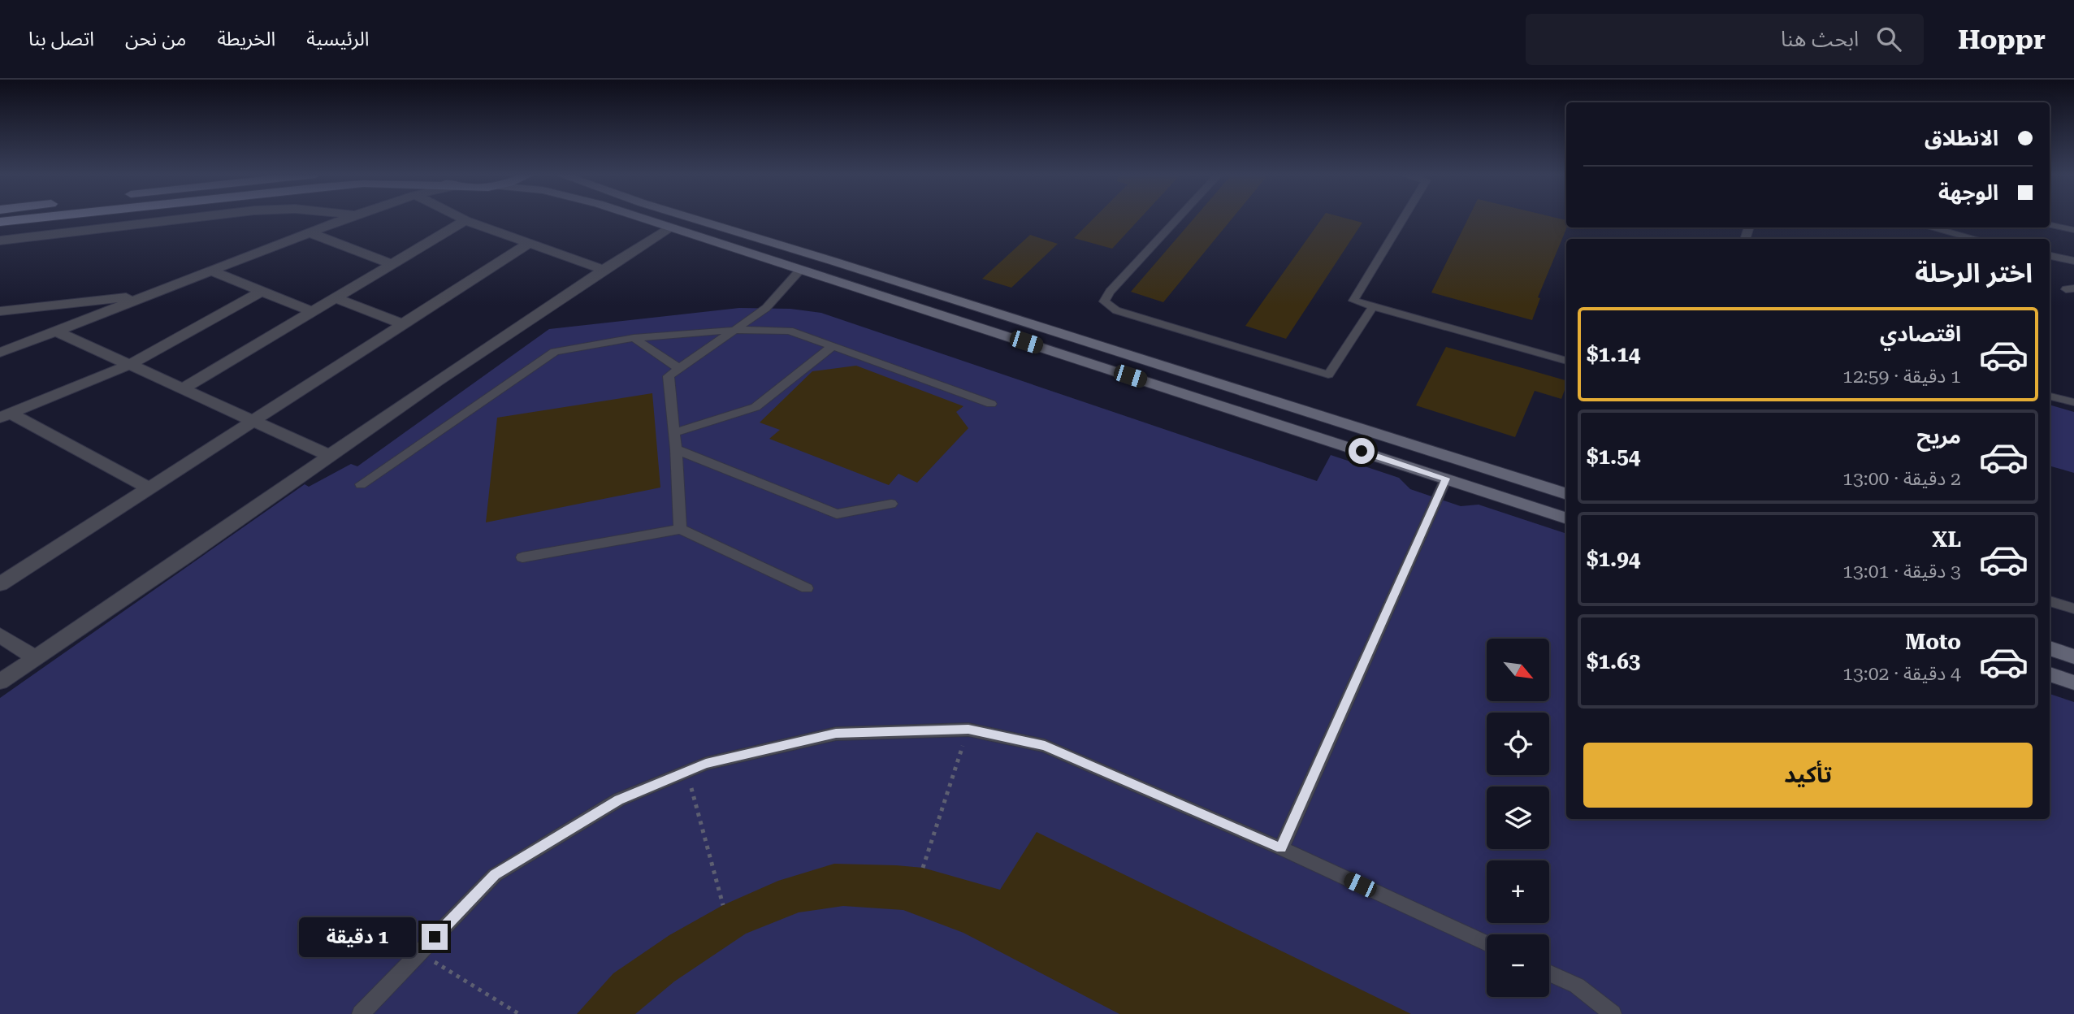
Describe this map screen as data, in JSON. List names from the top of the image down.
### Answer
{
  "north": "bottom right",
  "page": {
    "header": "Hoppr",
    "search": "ابحث هنا",
    "nav": [
      "الرئيسية",
      "الخريطة",
      "من نحن",
      "اتصل بنا"
    ],
    "banner": ["الانطلاق", "الوجهة"],
    "heading": "اختر الرحلة",
    "list": [
      {
        "name": "اقتصادي",
        "note": "1 دقيقة · 12:59",
        "value": "$1.14"
      },
      {
        "name": "مريح",
        "note": "2 دقيقة · 13:00",
        "value": "$1.54"
      },
      {
        "name": "XL",
        "note": "3 دقيقة · 13:01",
        "value": "$1.94"
      },
      {
        "name": "Moto",
        "note": "4 دقيقة · 13:02",
        "value": "$1.63"
      }
    ],
    "map_buttons": ["+", "−"],
    "buttons": "تأكيد",
    "bubble": "1 دقيقة"
  }
}
